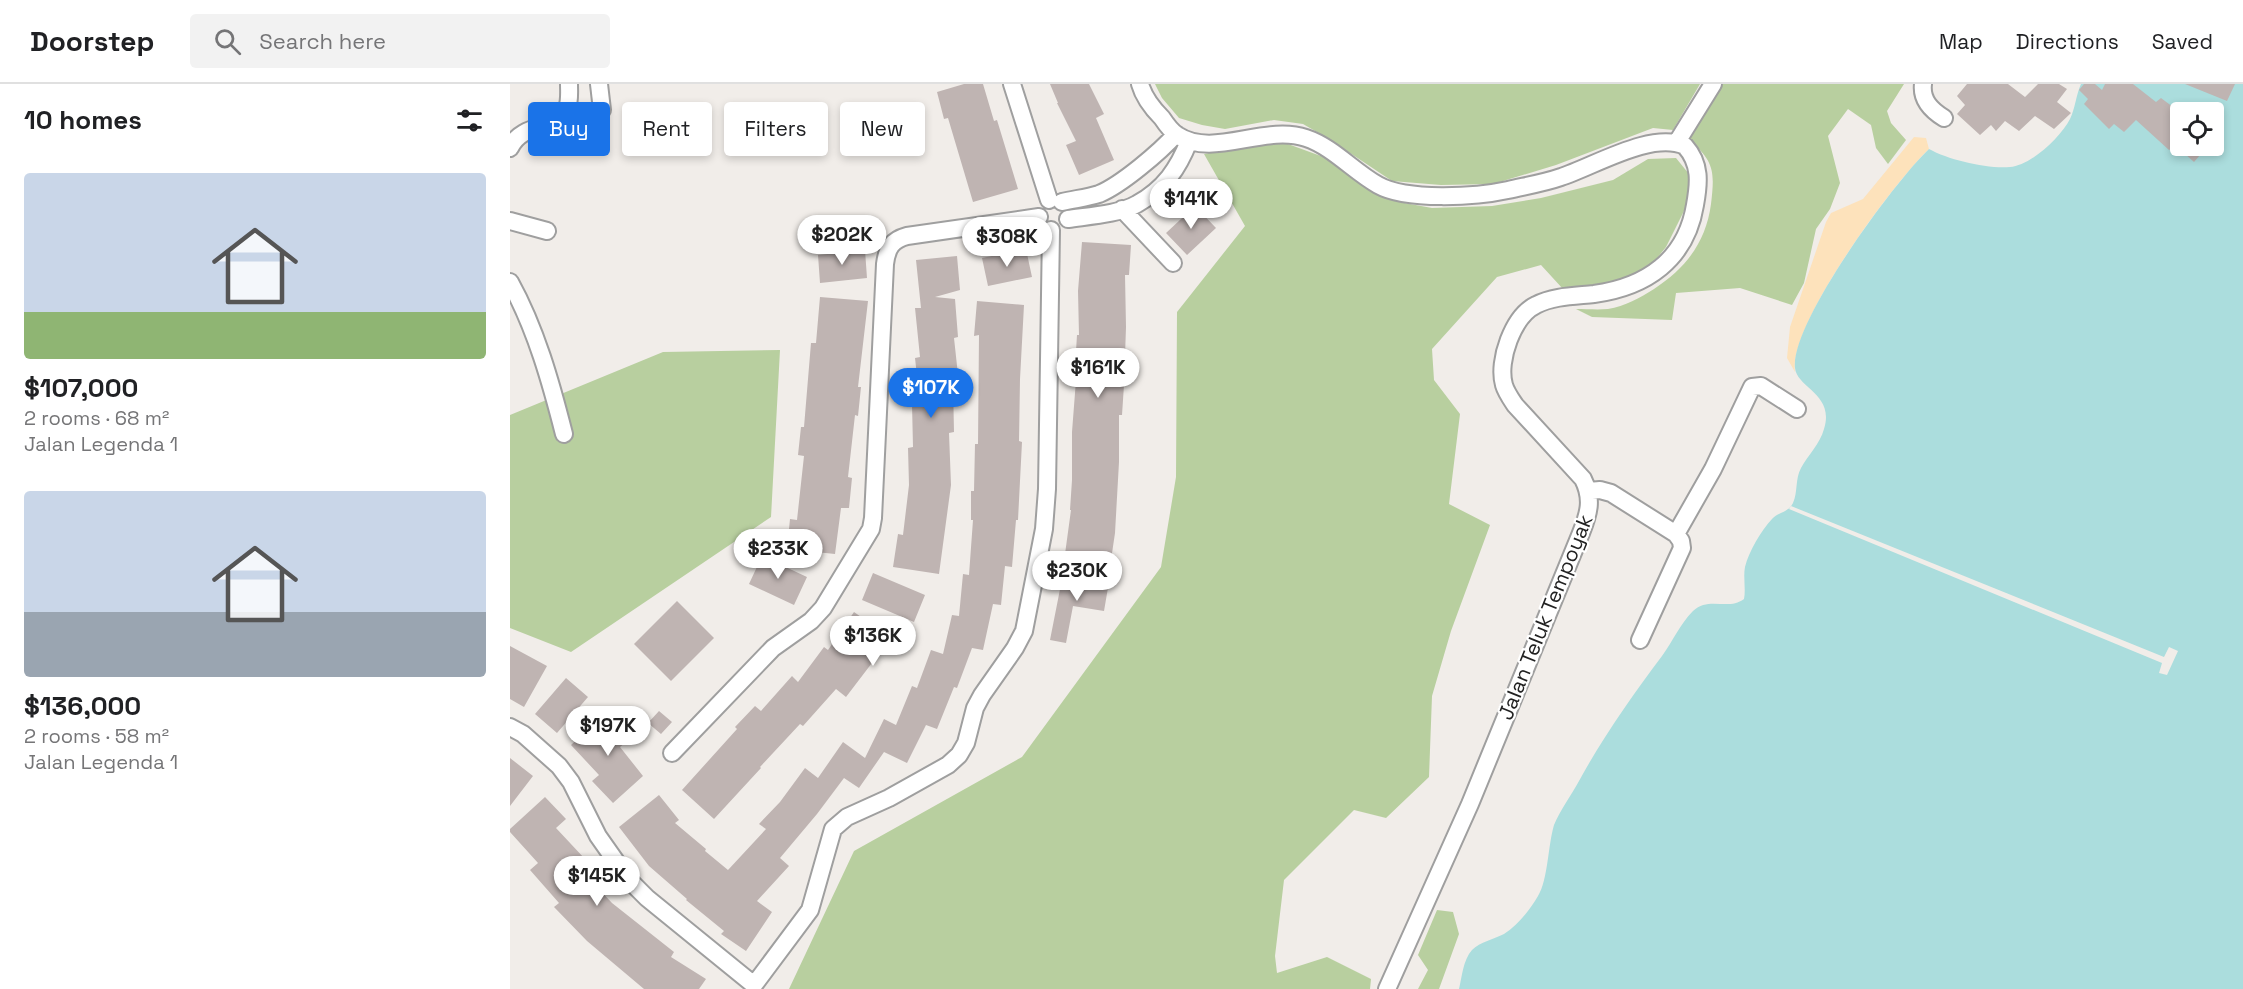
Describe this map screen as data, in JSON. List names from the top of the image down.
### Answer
{
  "streets": {
    "street": ["Jalan Teluk Tempoyak"]
  },
  "page": {
    "header": "Doorstep",
    "search": "Search here",
    "nav": ["Map", "Directions", "Saved"],
    "heading": "10 homes",
    "chip": [
      "Buy",
      "Rent",
      "Filters",
      "New"
    ],
    "list": [
      {
        "name": "$107,000",
        "note": "2 rooms · 68 m² · Jalan Legenda 1"
      },
      {
        "name": "$136,000",
        "note": "2 rooms · 58 m² · Jalan Legenda 1"
      }
    ],
    "price": [
      "$141K",
      "$202K",
      "$308K",
      "$161K",
      "$107K",
      "$233K",
      "$230K",
      "$136K",
      "$197K",
      "$145K"
    ]
  }
}
